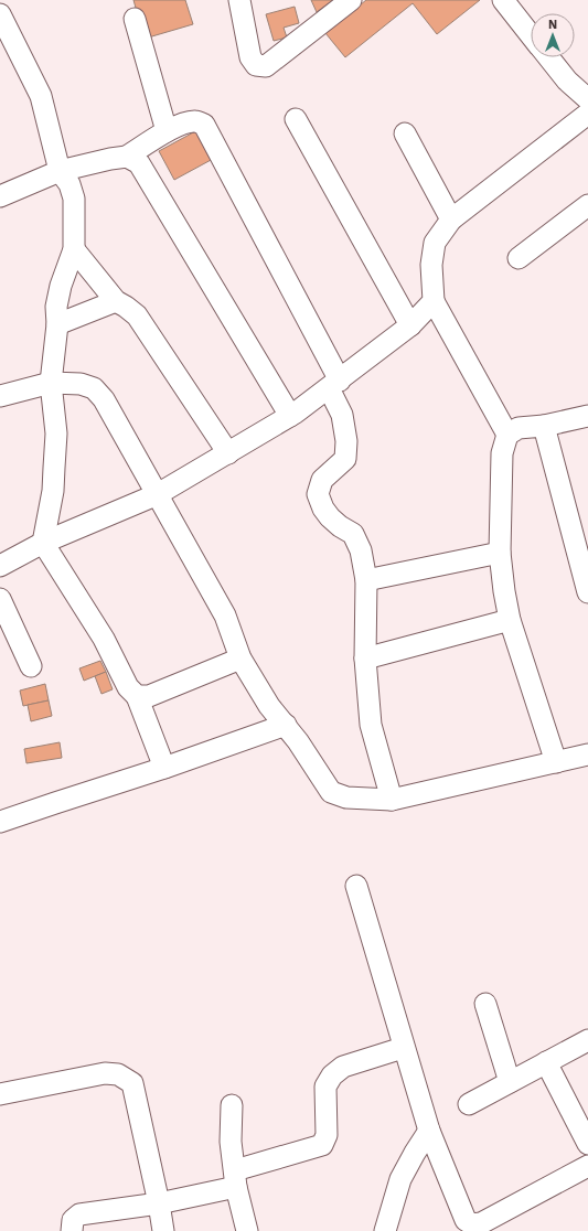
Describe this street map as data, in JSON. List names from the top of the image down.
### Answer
{
  "north": "top"
}
